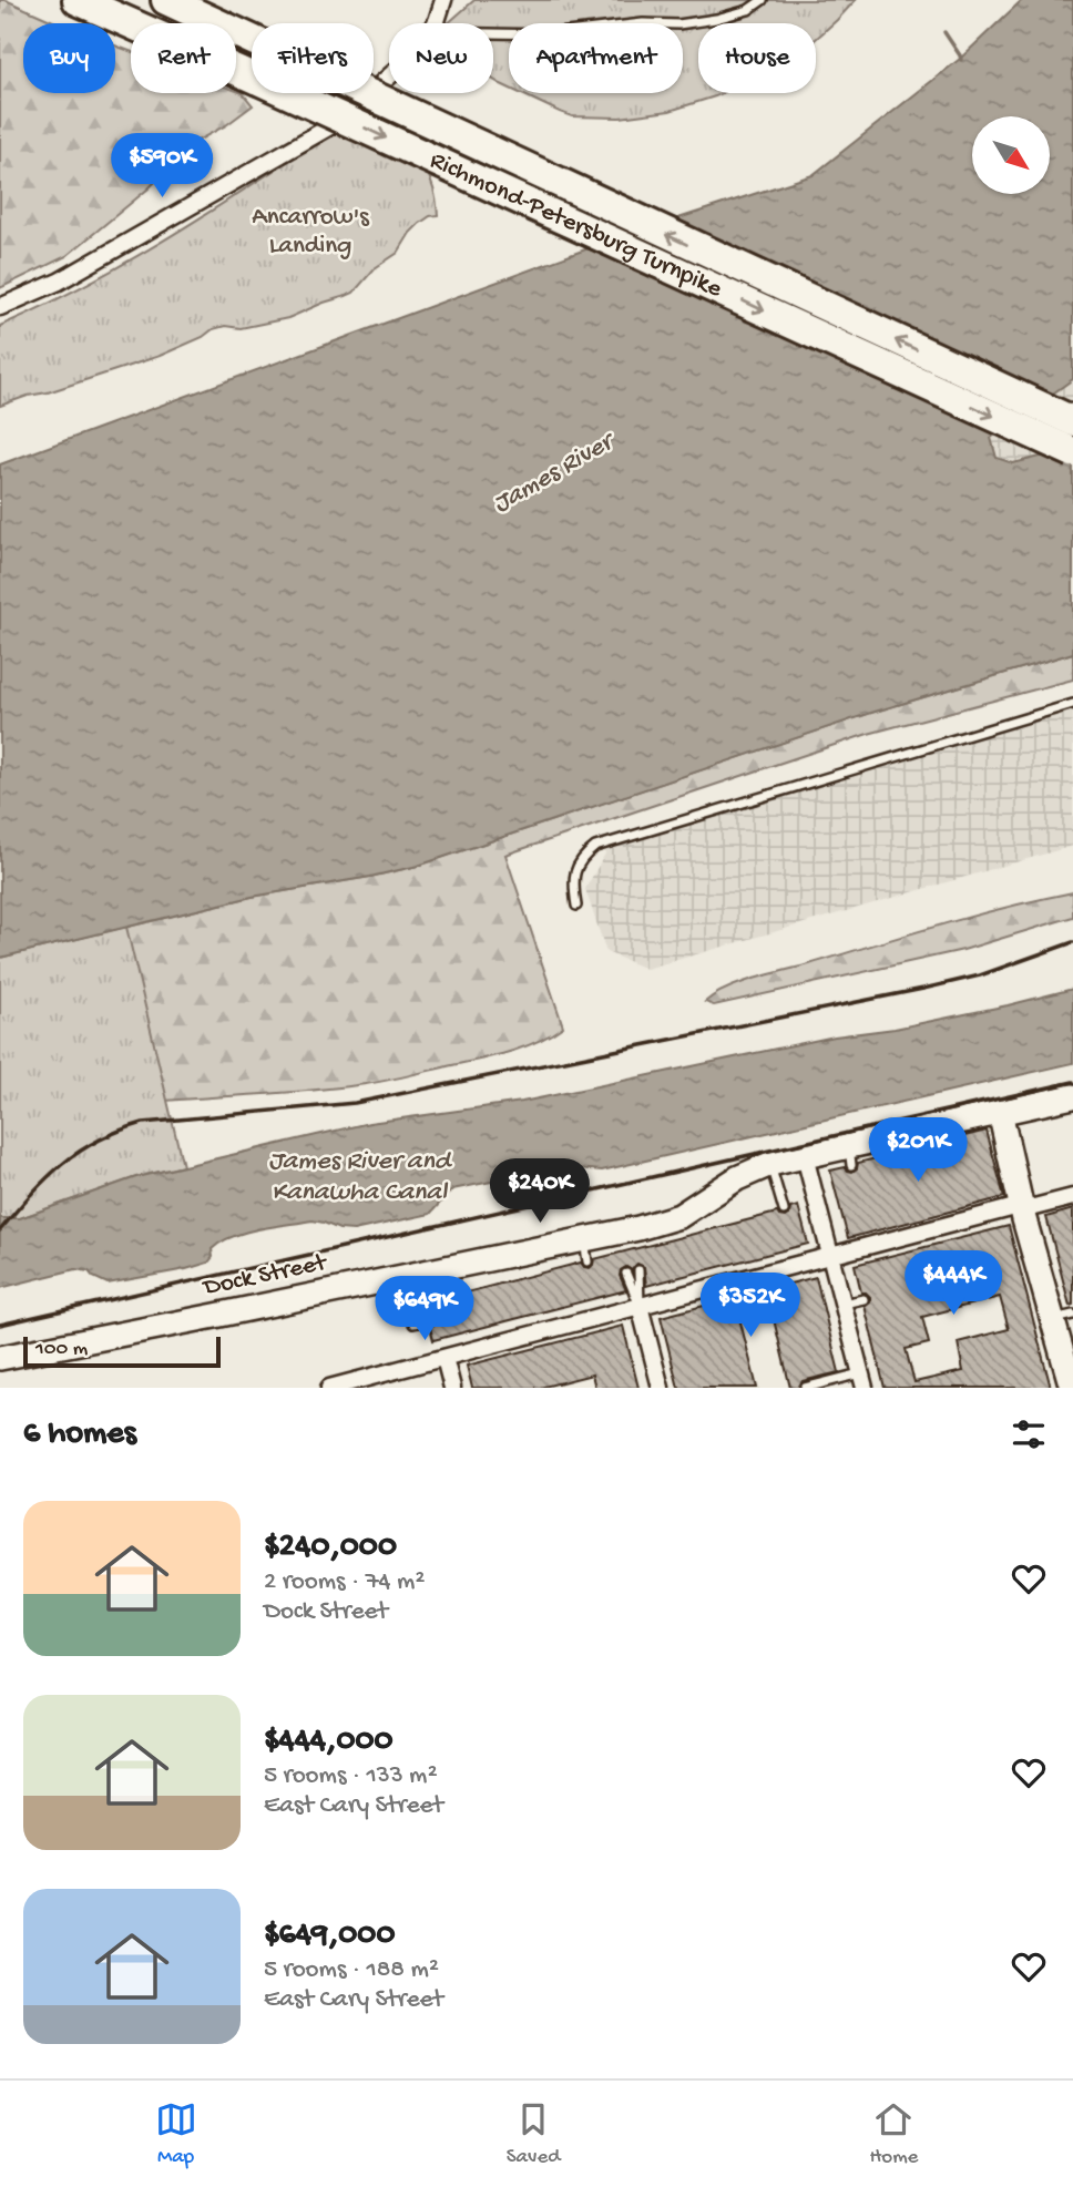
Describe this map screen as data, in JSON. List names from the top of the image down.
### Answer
{
  "streets": {
    "highway": ["Richmond-Petersburg Turnpike"],
    "main road": ["Dock Street"]
  },
  "water": ["James River", "James River and Kanawha Canal"],
  "parks": ["Ancarrow's Landing"],
  "scale_bar": "100 m",
  "north": "bottom right",
  "page": {
    "chip": [
      "Buy",
      "Rent",
      "Filters",
      "New",
      "Apartment",
      "House"
    ],
    "price": [
      "$590K",
      "$201K",
      "$240K",
      "$444K",
      "$352K",
      "$649K"
    ],
    "scale": "100 m",
    "heading": "6 homes",
    "list": [
      {
        "name": "$240,000",
        "note": "2 rooms · 74 m² · Dock Street"
      },
      {
        "name": "$444,000",
        "note": "5 rooms · 133 m² · East Cary Street"
      },
      {
        "name": "$649,000",
        "note": "5 rooms · 188 m² · East Cary Street"
      }
    ],
    "tabs": ["Map", "Saved", "Home"]
  }
}
